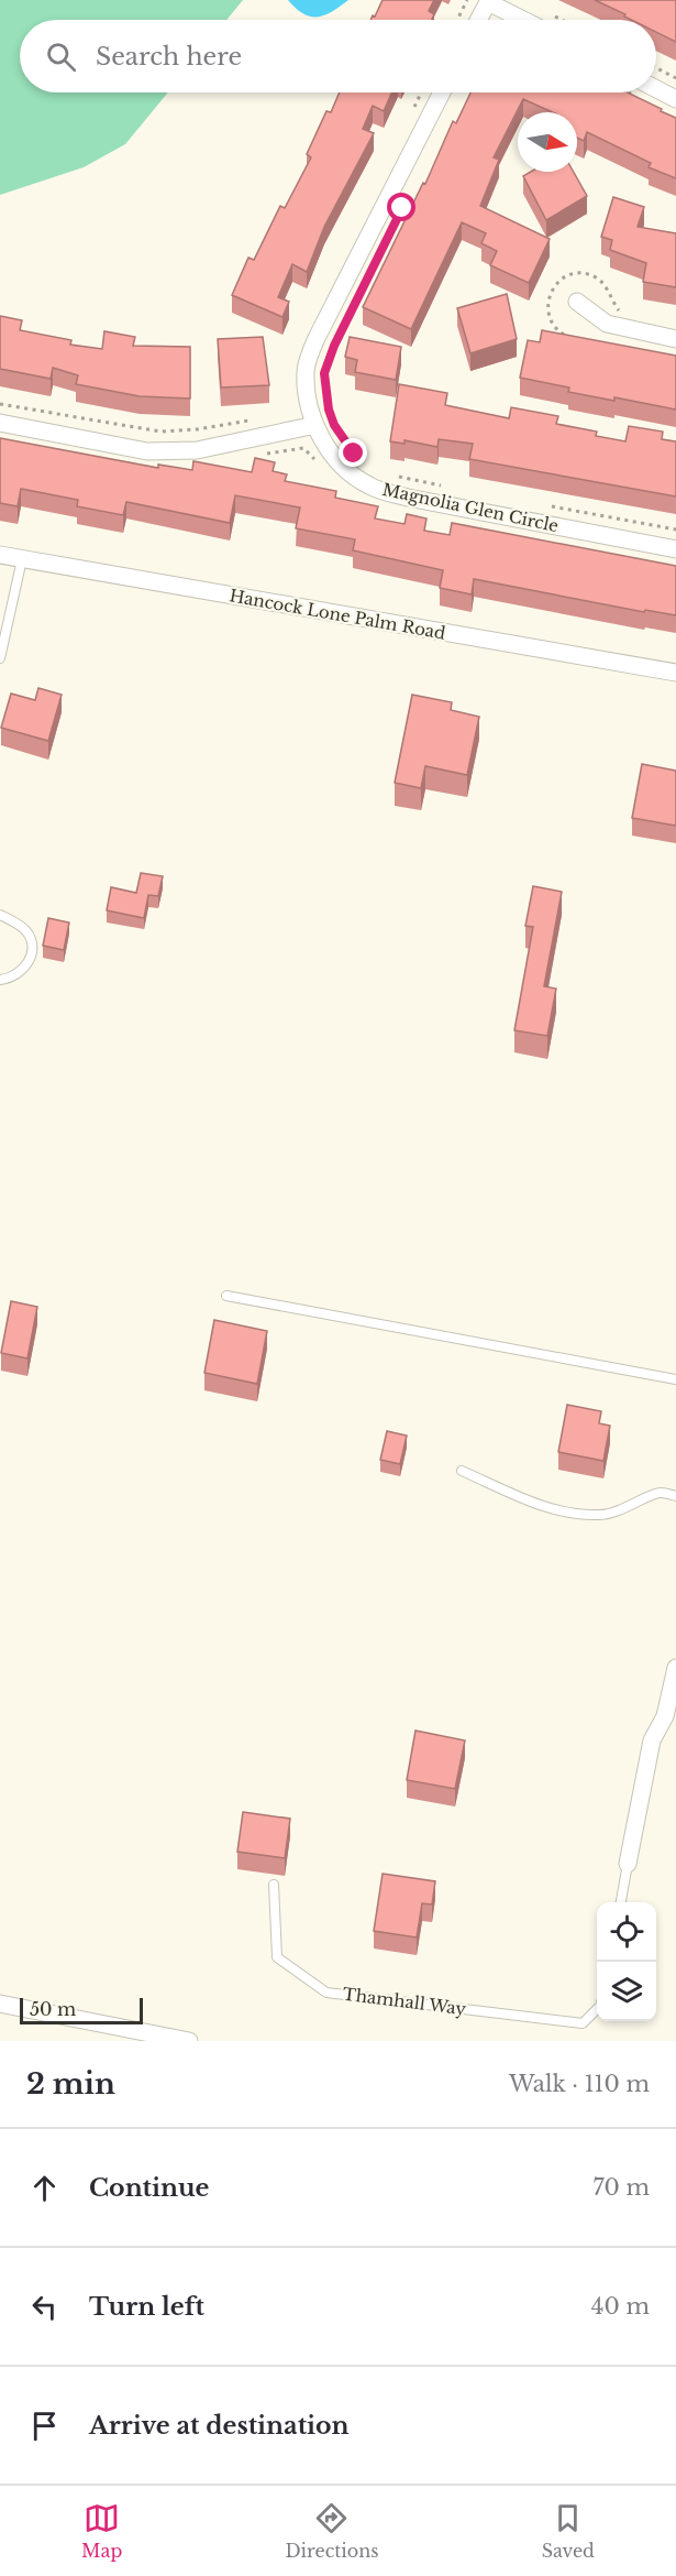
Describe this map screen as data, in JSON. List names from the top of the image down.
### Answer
{
  "streets": {
    "street": ["Magnolia Glen Circle", "Hancock Lone Palm Road"],
    "lane": ["Thamhall Way"]
  },
  "scale_bar": "50 m",
  "north": "right",
  "page": {
    "search": "Search here",
    "scale": "50 m",
    "heading": ["2 min", "Walk · 110 m"],
    "list": [
      ["Continue", "70 m"],
      ["Turn left", "40 m"],
      "Arrive at destination"
    ],
    "nav": ["Map", "Directions", "Saved"]
  }
}
